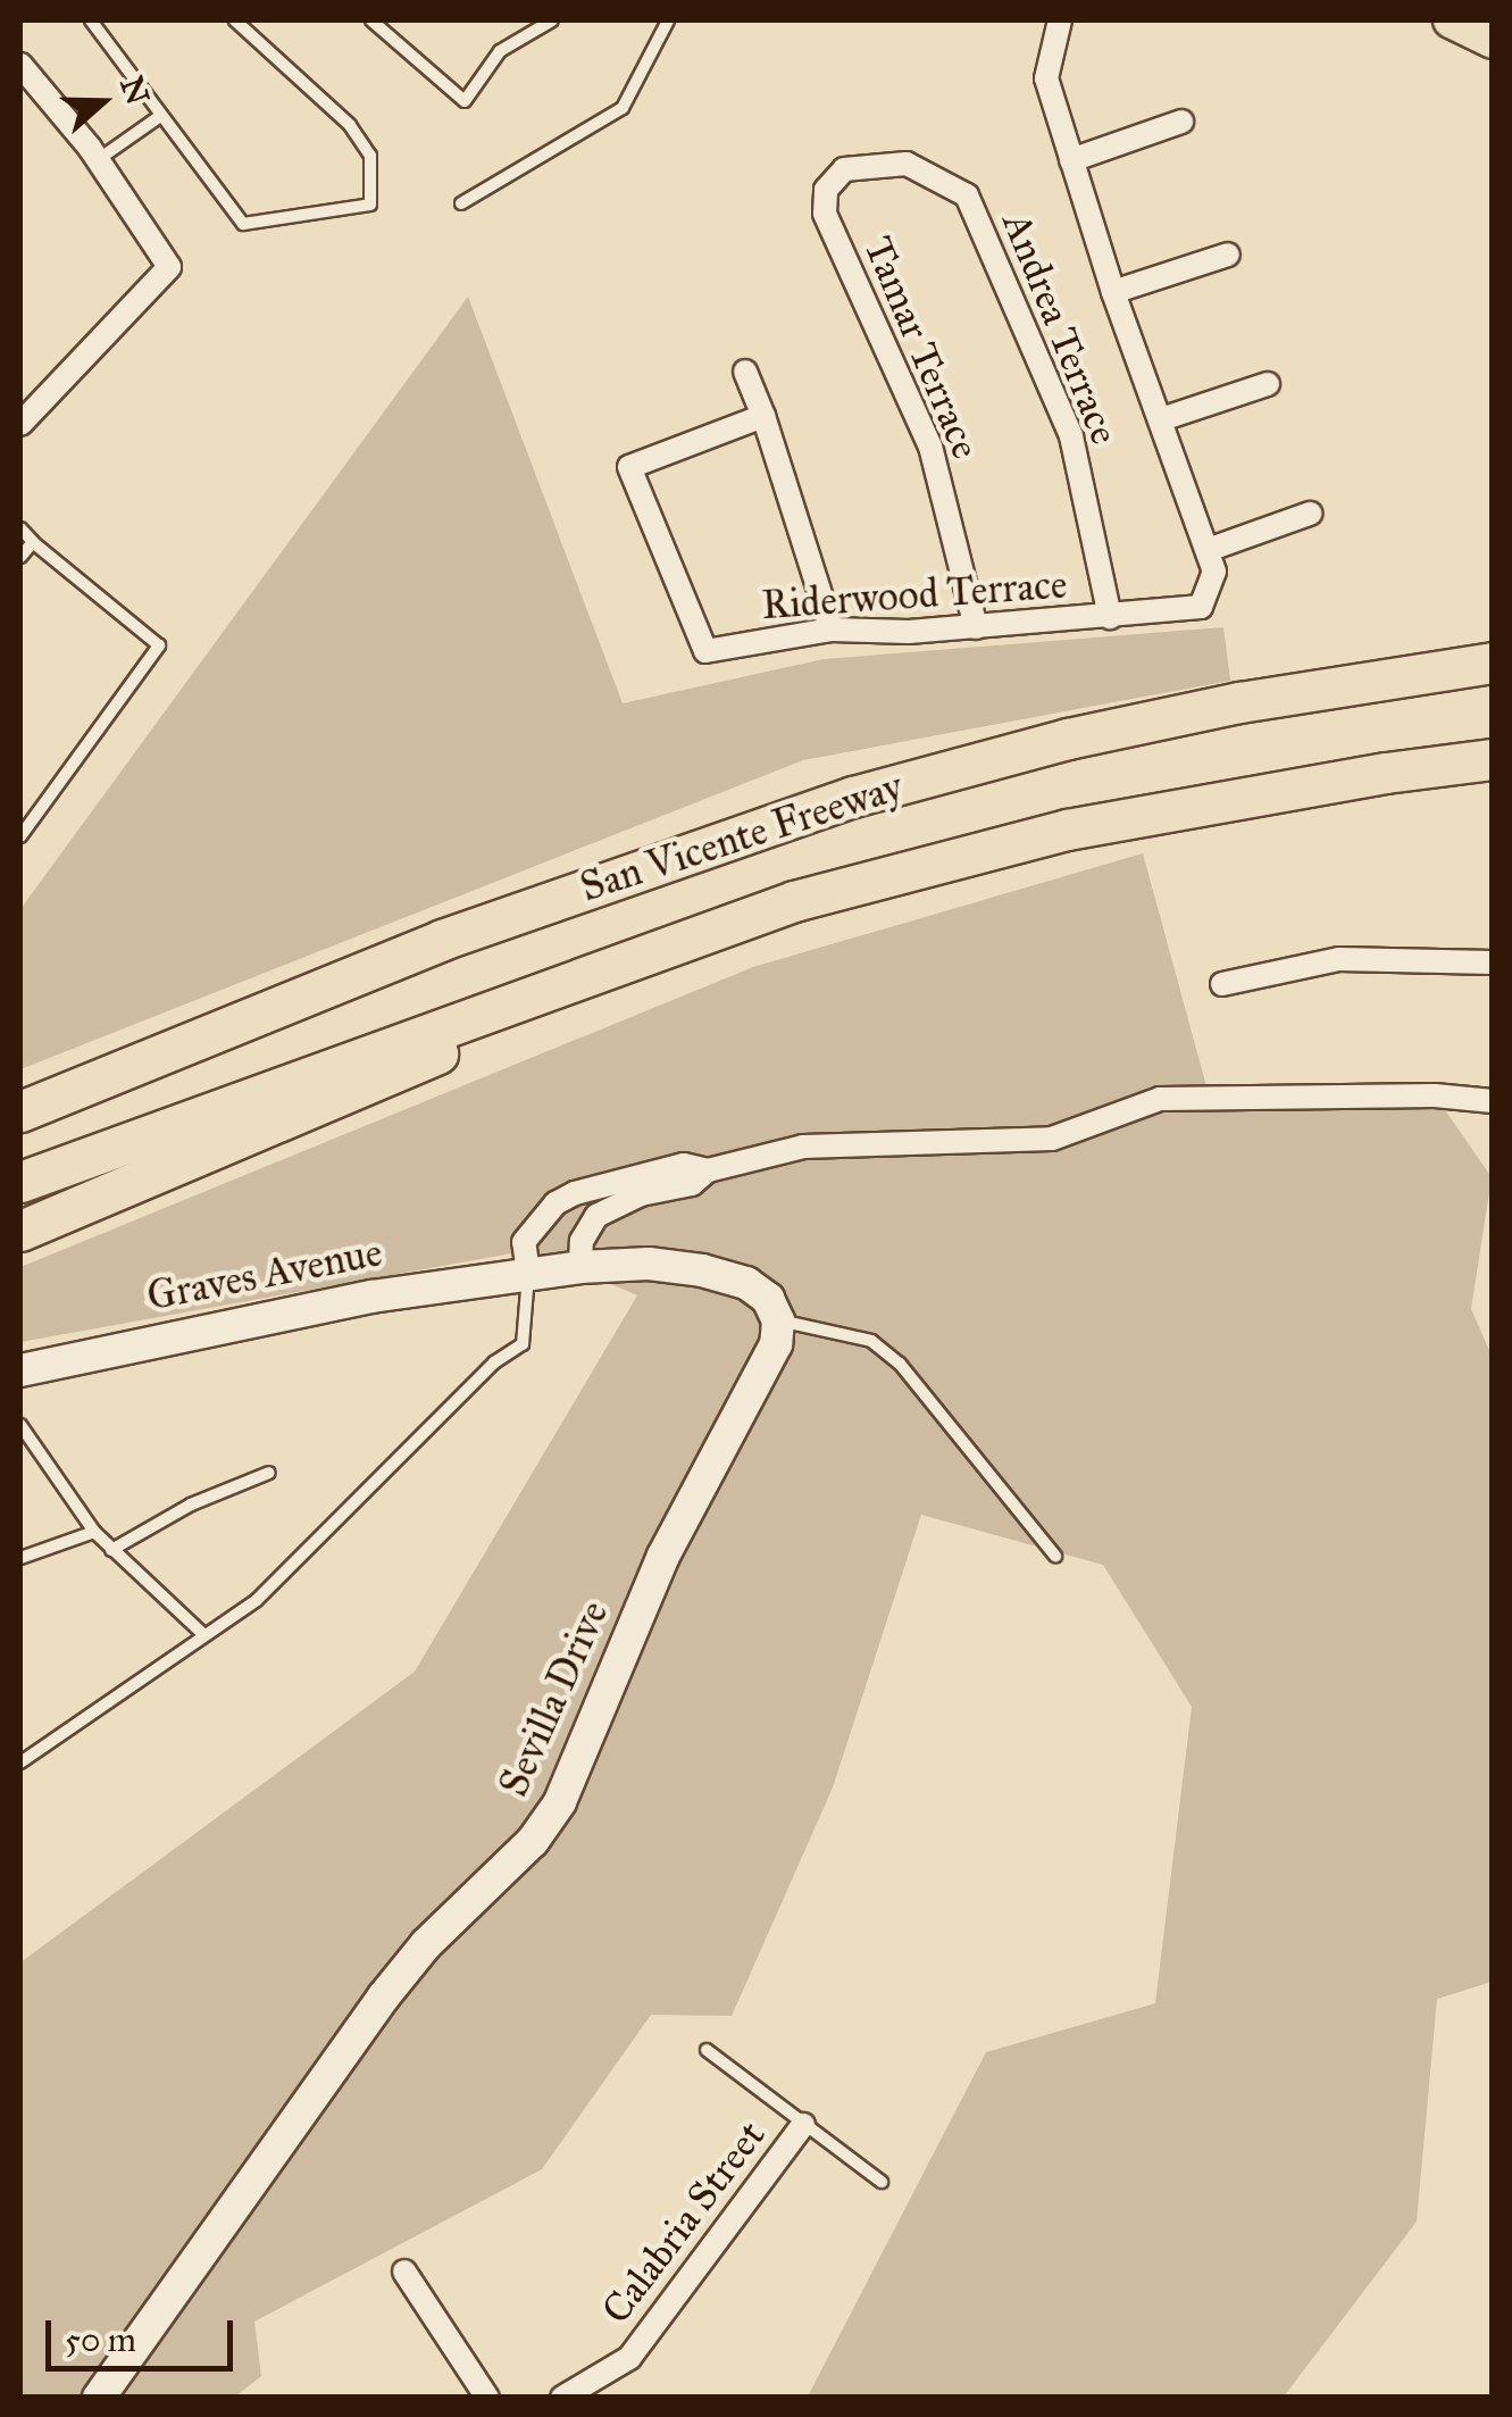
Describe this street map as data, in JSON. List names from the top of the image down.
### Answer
{
  "streets": {
    "highway": ["San Vicente Freeway"],
    "street": [
      "Andrea Terrace",
      "Tamar Terrace",
      "Riderwood Terrace",
      "Graves Avenue",
      "Sevilla Drive",
      "Calabria Street"
    ]
  },
  "crossings": [
    ["Andrea Terrace", "Tamar Terrace"],
    ["Andrea Terrace", "Riderwood Terrace"],
    ["Tamar Terrace", "Riderwood Terrace"]
  ],
  "scale_bar": "50 m",
  "north": "right"
}
